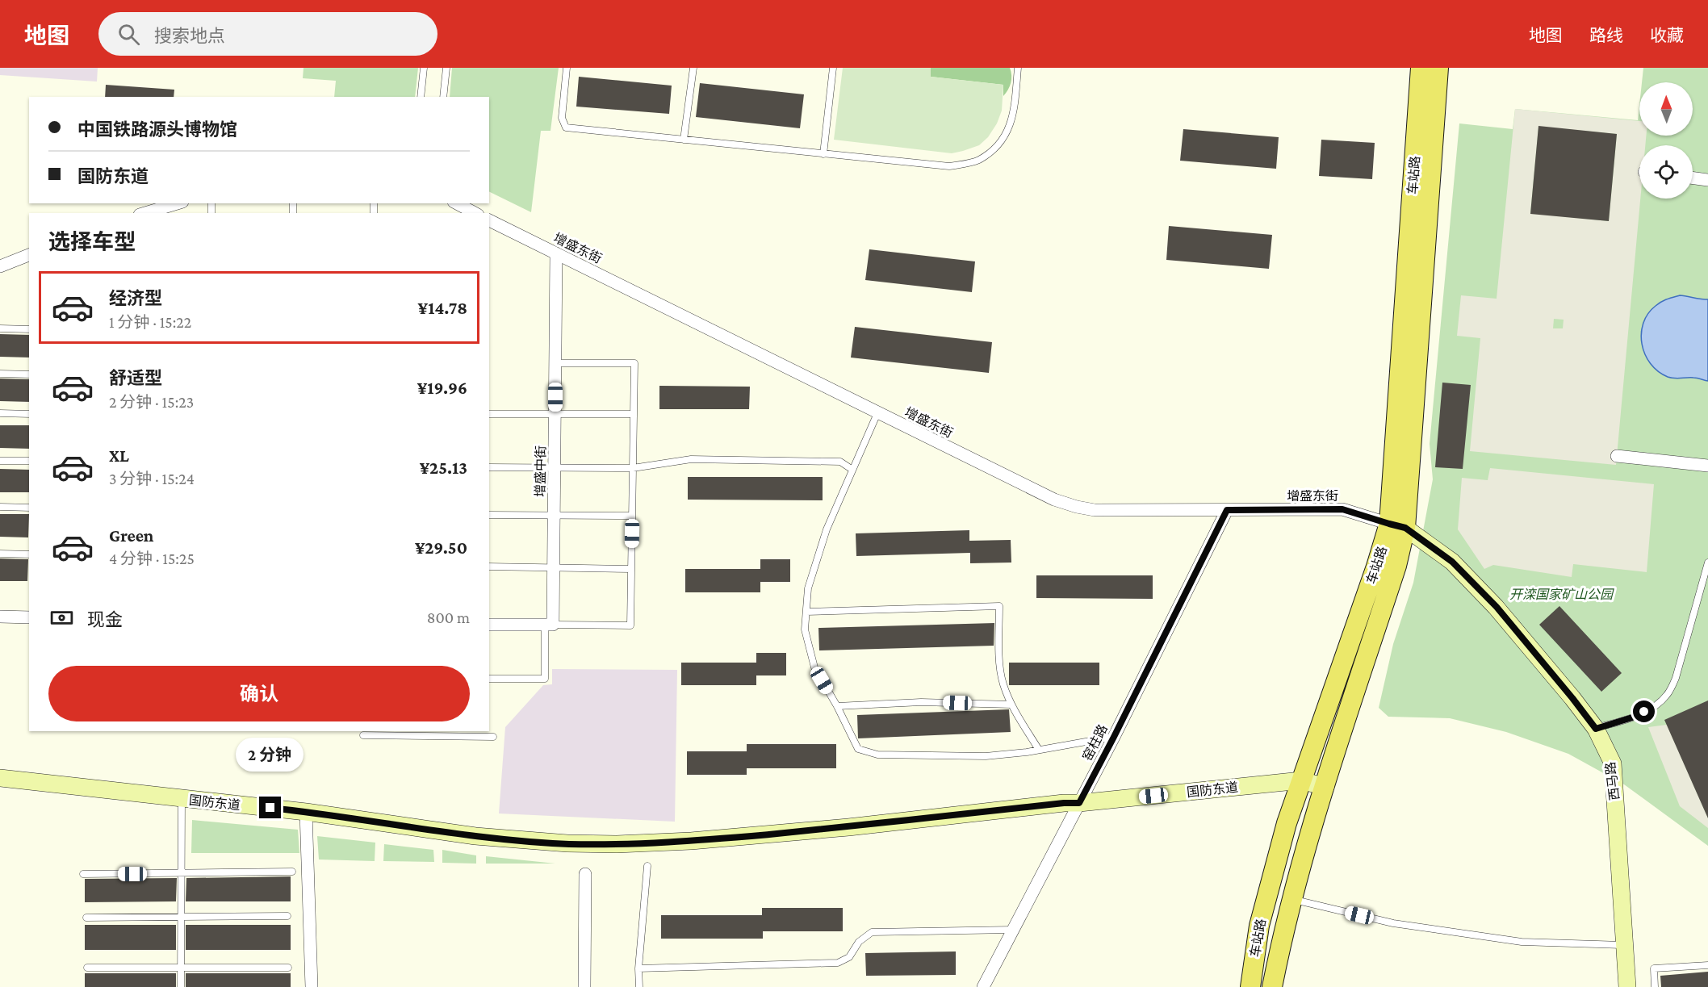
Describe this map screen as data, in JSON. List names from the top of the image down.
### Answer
{
  "streets": {
    "main road": ["车站路"],
    "street": [
      "增盛东街",
      "增盛中街",
      "窑柱路",
      "西马路",
      "国防东道"
    ]
  },
  "crossings": [
    ["车站路", "增盛东街"],
    ["车站路", "西马路"],
    ["车站路", "国防东道"],
    ["增盛东街", "增盛中街"],
    ["增盛东街", "窑柱路"],
    ["增盛东街", "西马路"],
    ["窑柱路", "国防东道"]
  ],
  "parks": ["开滦国家矿山公园"],
  "north": "top",
  "page": {
    "header": "地图",
    "search": "搜索地点",
    "nav": ["地图", "路线", "收藏"],
    "banner": ["中国铁路源头博物馆", "国防东道"],
    "heading": "选择车型",
    "list": [
      {
        "name": "经济型",
        "note": "1 分钟 · 15:22",
        "value": "¥14.78"
      },
      {
        "name": "舒适型",
        "note": "2 分钟 · 15:23",
        "value": "¥19.96"
      },
      {
        "name": "XL",
        "note": "3 分钟 · 15:24",
        "value": "¥25.13"
      },
      {
        "name": "Green",
        "note": "4 分钟 · 15:25",
        "value": "¥29.50"
      }
    ],
    "pay": ["现金", "800 m"],
    "buttons": "确认",
    "bubble": "2 分钟"
  }
}
